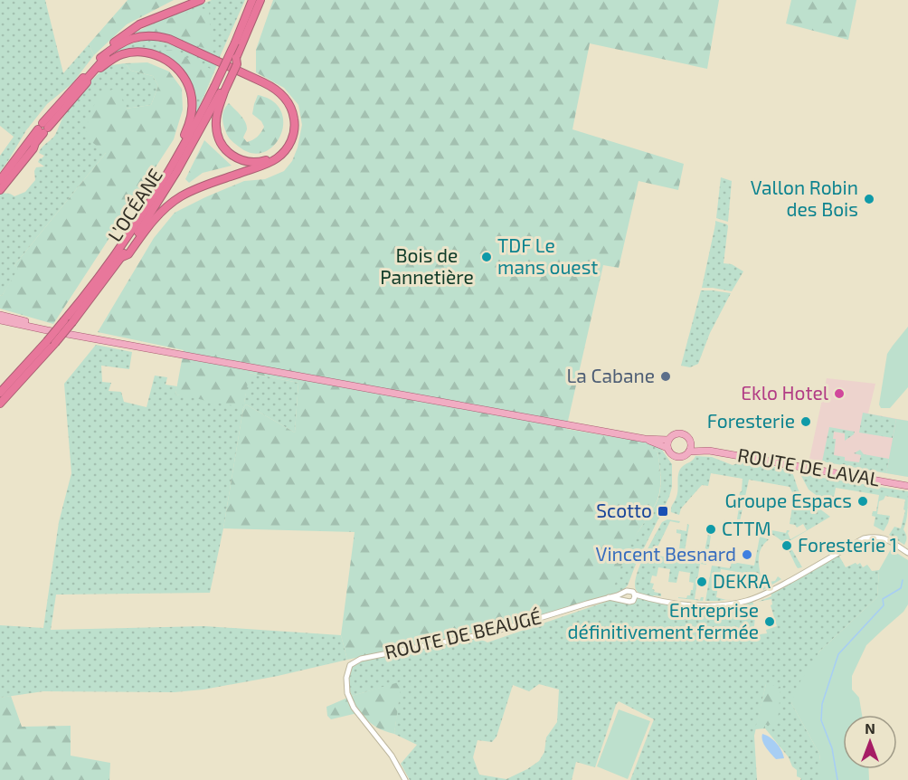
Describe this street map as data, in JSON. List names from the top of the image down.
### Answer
{
  "streets": {
    "highway": ["L’OCÉANE"],
    "main road": ["ROUTE DE LAVAL"],
    "street": ["ROUTE DE BEAUGÉ"]
  },
  "parks": ["Bois de Pannetière"],
  "places": {
    "other": [
      "Vallon Robin des Bois",
      "TDF Le mans ouest",
      "La Cabane",
      "Eklo Hotel",
      "Foresterie",
      "Groupe Espacs",
      "CTTM",
      "Foresterie 1",
      "Vincent Besnard",
      "DEKRA",
      "Entreprise définitivement fermée"
    ],
    "transit": ["Scotto"]
  },
  "north": "top"
}
